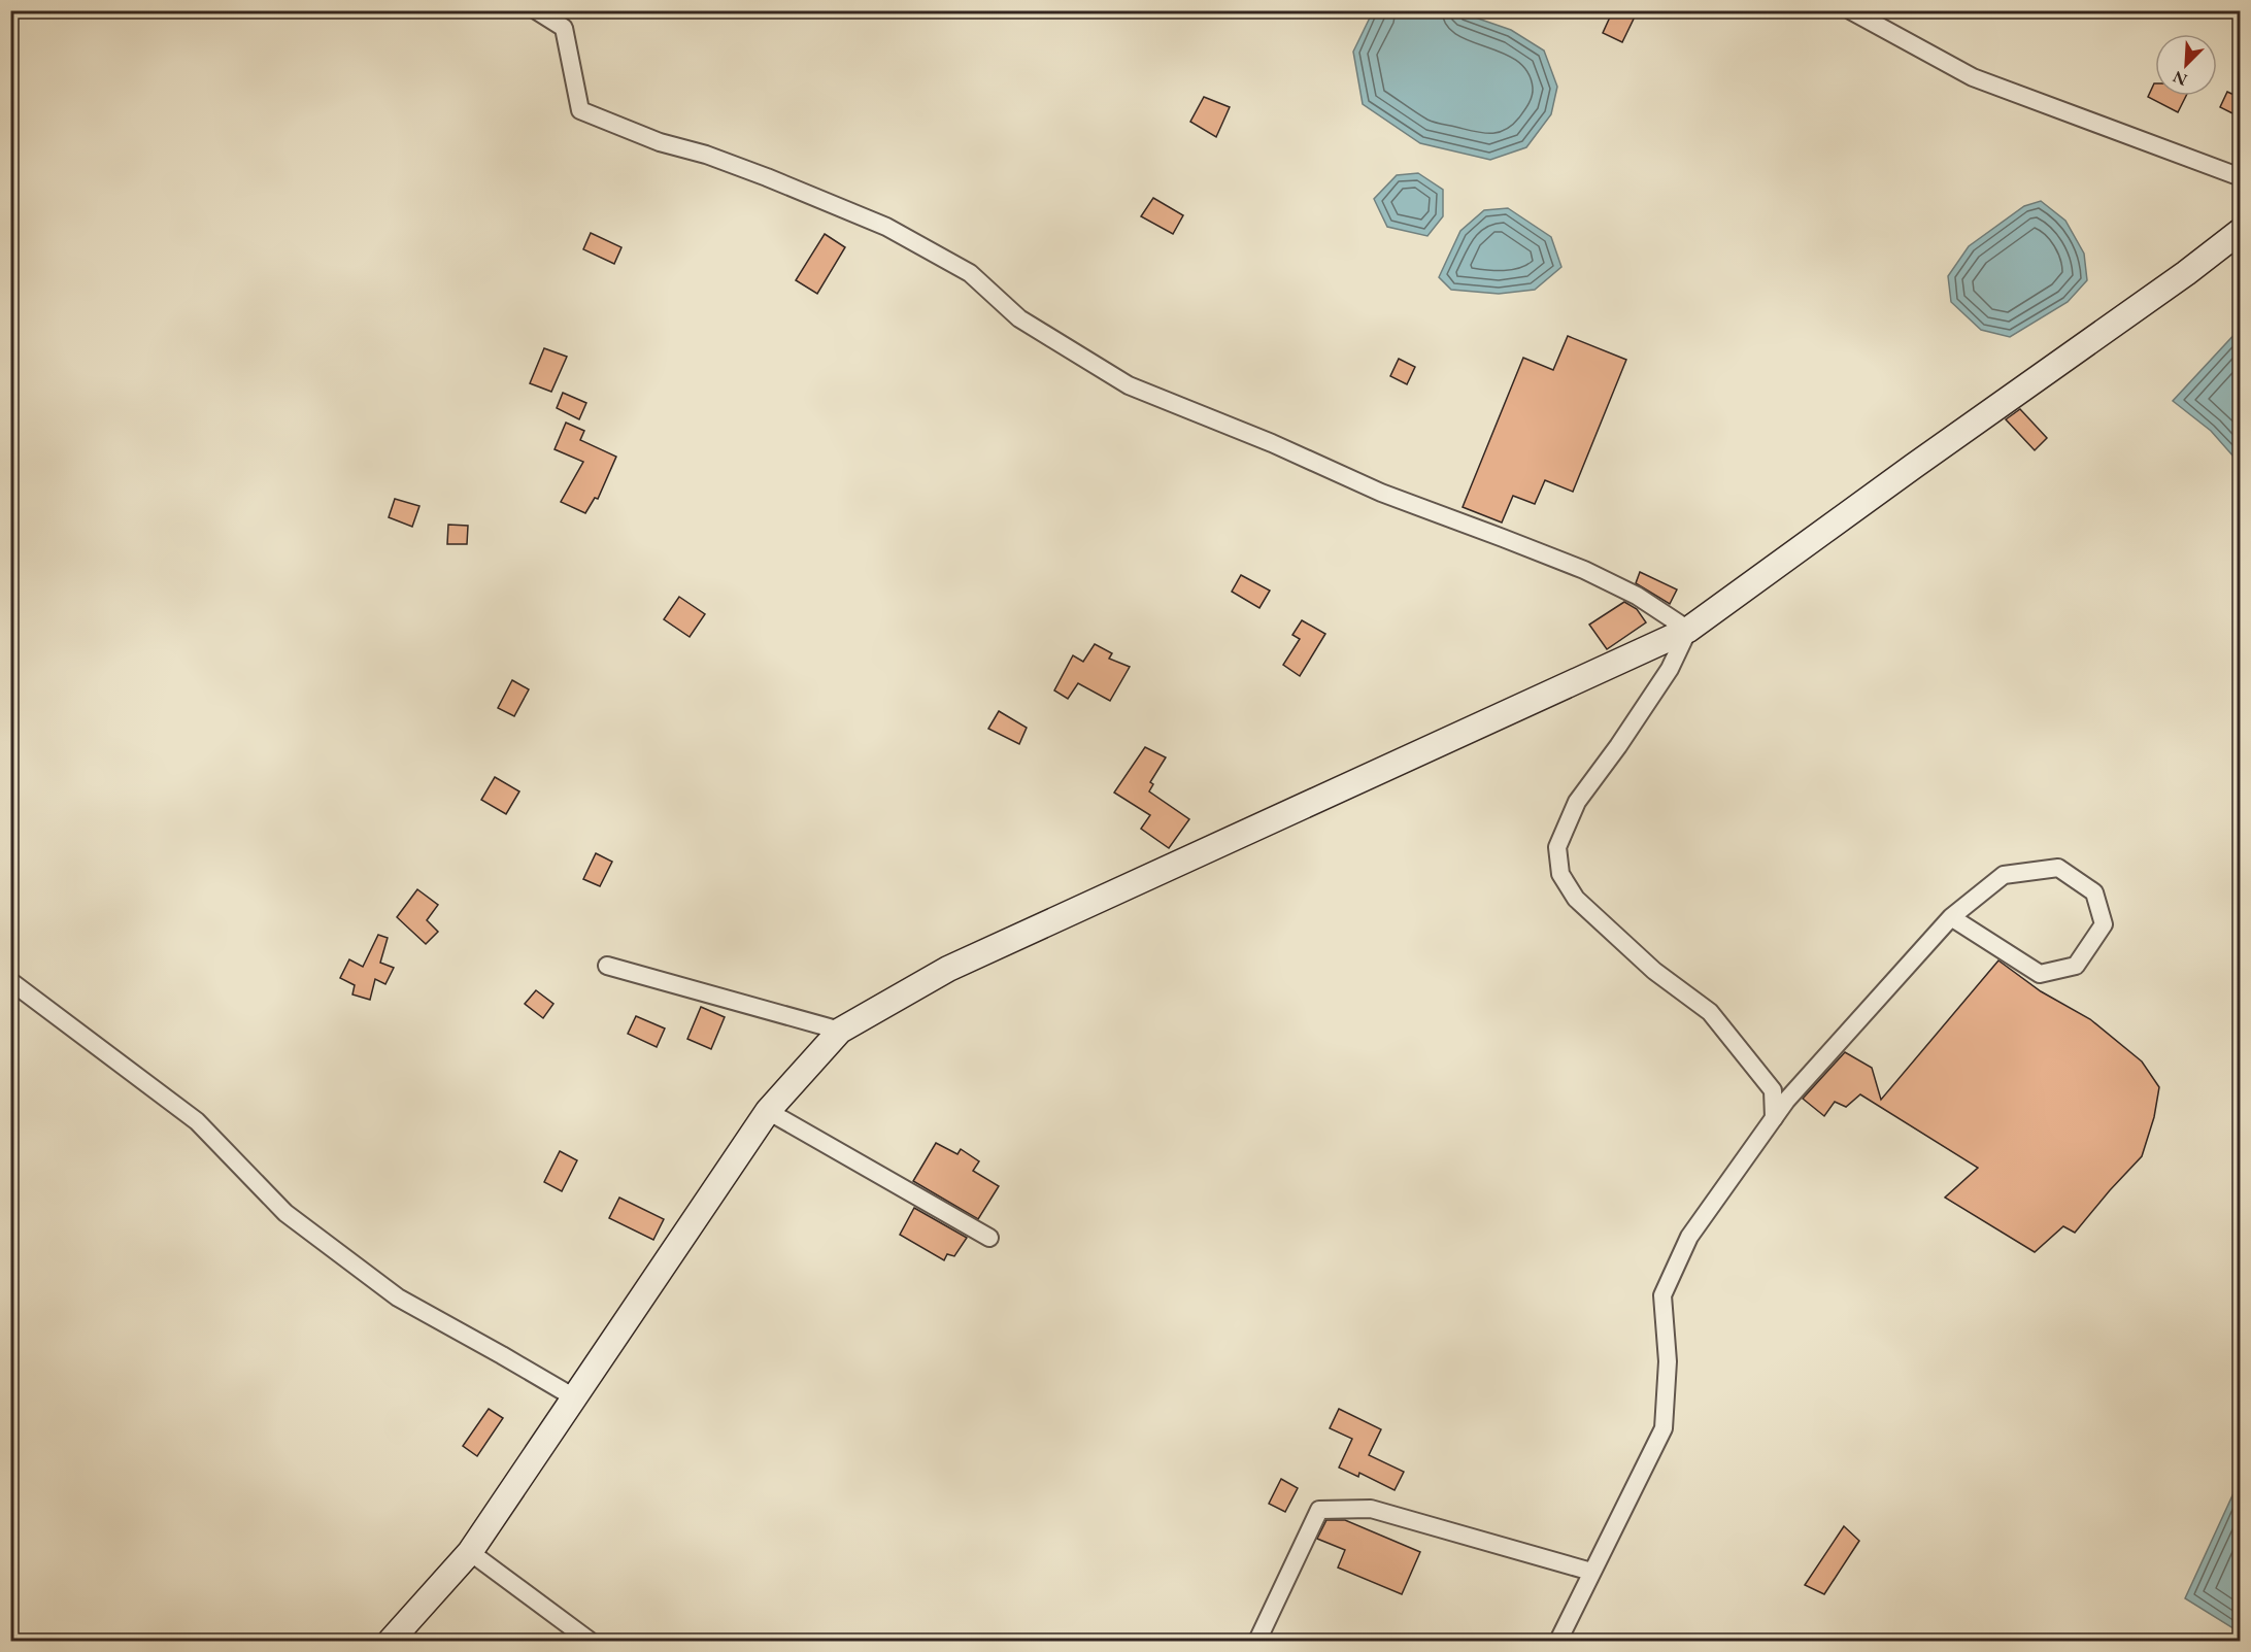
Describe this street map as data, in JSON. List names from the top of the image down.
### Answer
{
  "north": "bottom left"
}
